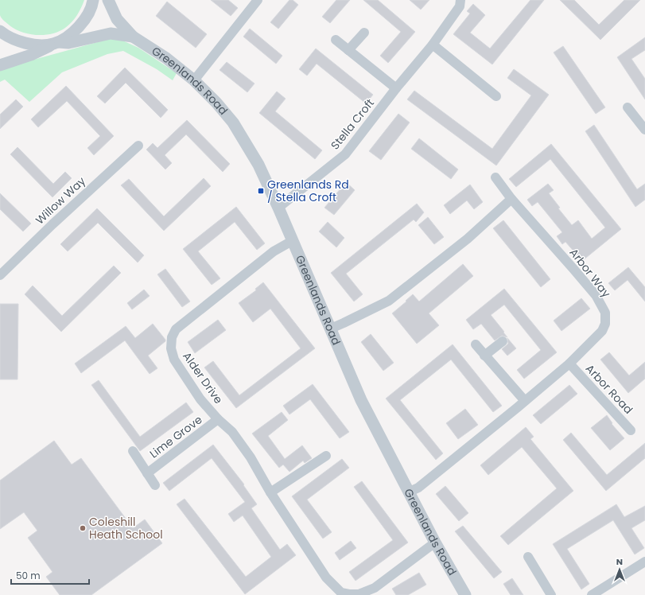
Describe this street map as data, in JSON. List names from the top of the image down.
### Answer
{
  "streets": {
    "street": [
      "Greenlands Road",
      "Stella Croft",
      "Willow Way",
      "Arbor Way",
      "Alder Drive",
      "Arbor Road",
      "Lime Grove"
    ]
  },
  "crossings": [
    ["Greenlands Road", "Stella Croft"],
    ["Greenlands Road", "Arbor Way"],
    ["Greenlands Road", "Alder Drive"],
    ["Arbor Way", "Arbor Road"],
    ["Alder Drive", "Lime Grove"]
  ],
  "places": {
    "transit": ["Greenlands Rd / Stella Croft"],
    "other": ["Coleshill Heath School"]
  },
  "scale_bar": "50 m",
  "north": "top"
}
